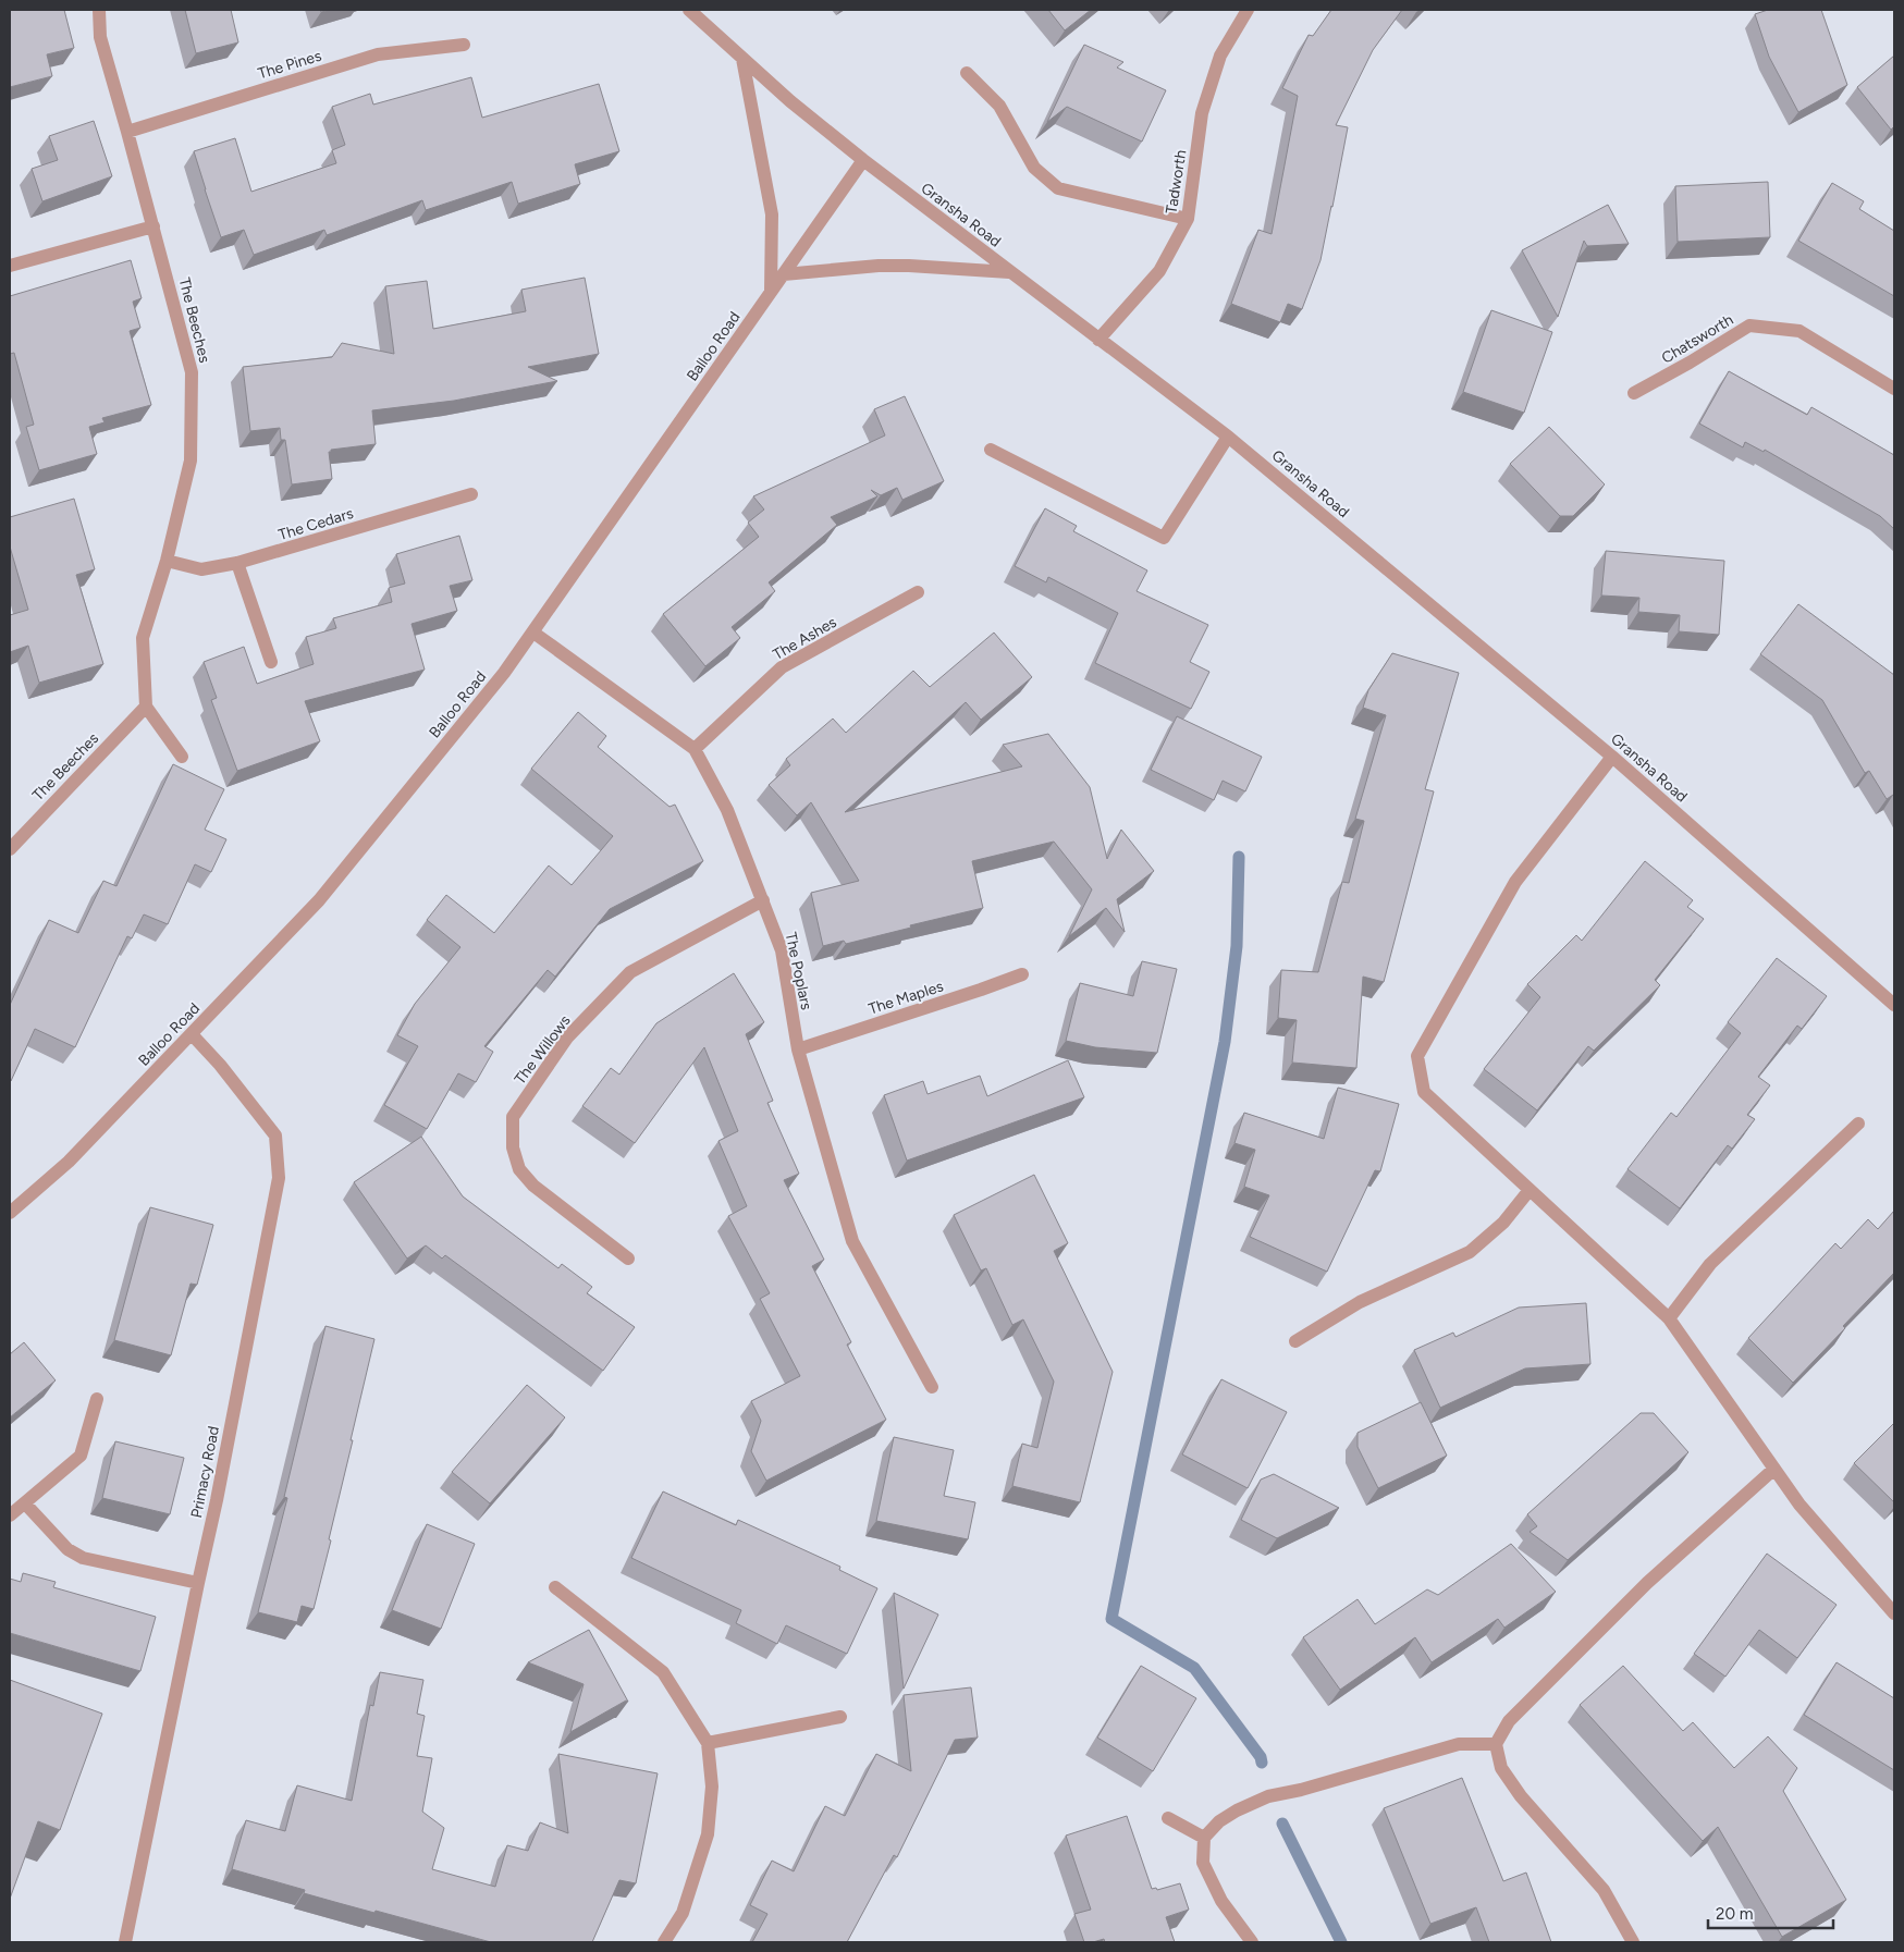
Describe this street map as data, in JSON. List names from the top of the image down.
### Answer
{
  "streets": {
    "street": [
      "The Pines",
      "Tadworth",
      "Gransha Road",
      "The Beeches",
      "Chatsworth",
      "Balloo Road",
      "The Cedars",
      "The Ashes",
      "The Poplars",
      "The Maples",
      "The Willows",
      "Primacy Road"
    ]
  },
  "crossings": [
    ["The Pines", "The Beeches"],
    ["Tadworth", "Gransha Road"],
    ["Gransha Road", "Balloo Road"],
    ["The Beeches", "The Cedars"],
    ["Balloo Road", "The Poplars"],
    ["Balloo Road", "Primacy Road"],
    ["The Ashes", "The Poplars"],
    ["The Poplars", "The Maples"],
    ["The Poplars", "The Willows"]
  ],
  "scale_bar": "20 m"
}
